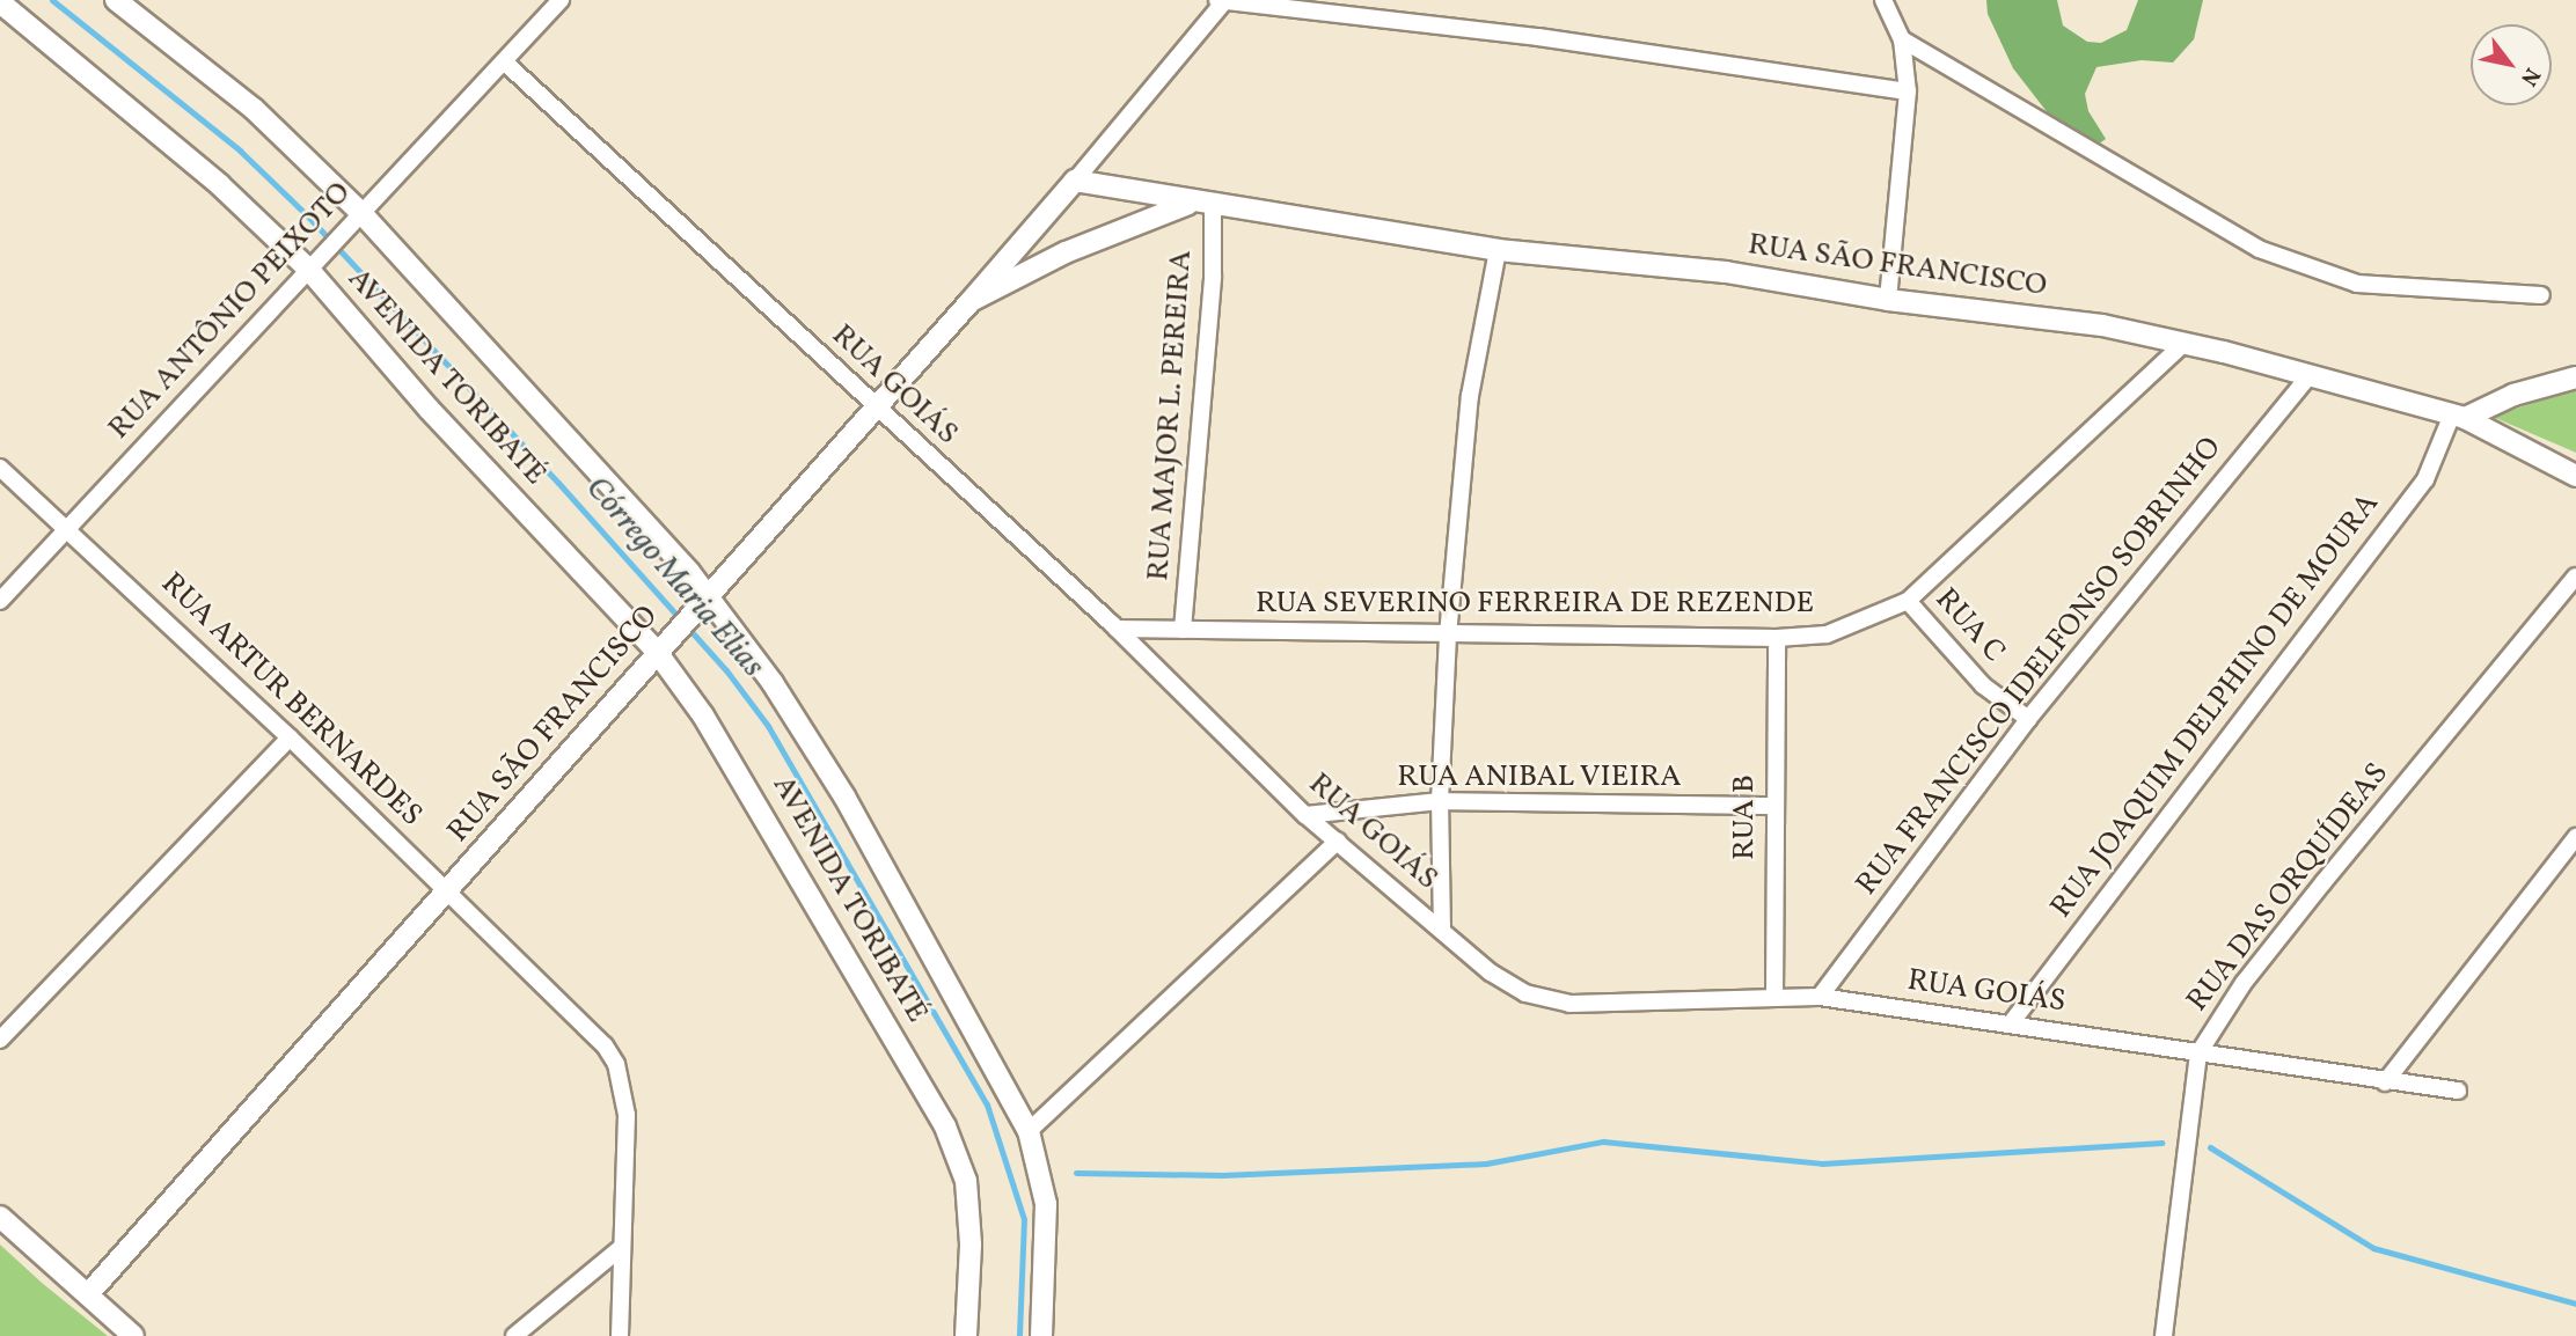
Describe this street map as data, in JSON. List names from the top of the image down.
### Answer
{
  "streets": {
    "street": [
      "RUA SÃO FRANCISCO",
      "RUA ANTÔNIO PEIXOTO",
      "AVENIDA TORIBATÉ",
      "RUA GOIÁS",
      "RUA MAJOR L. PEREIRA",
      "RUA SEVERINO FERREIRA DE REZENDE",
      "RUA C",
      "RUA FRANCISCO IDELFONSO SOBRINHO",
      "RUA ARTUR BERNARDES",
      "RUA JOAQUIM DELPHINO DE MOURA",
      "RUA ANIBAL VIEIRA",
      "RUA B",
      "RUA DAS ORQUÍDEAS"
    ]
  },
  "crossings": [
    ["RUA SÃO FRANCISCO", "AVENIDA TORIBATÉ"],
    ["RUA SÃO FRANCISCO", "RUA GOIÁS"],
    ["RUA SÃO FRANCISCO", "RUA MAJOR L. PEREIRA"],
    ["RUA SÃO FRANCISCO", "RUA SEVERINO FERREIRA DE REZENDE"],
    ["RUA SÃO FRANCISCO", "RUA FRANCISCO IDELFONSO SOBRINHO"],
    ["RUA SÃO FRANCISCO", "RUA ARTUR BERNARDES"],
    ["RUA SÃO FRANCISCO", "RUA JOAQUIM DELPHINO DE MOURA"],
    ["RUA ANTÔNIO PEIXOTO", "AVENIDA TORIBATÉ"],
    ["RUA ANTÔNIO PEIXOTO", "RUA GOIÁS"],
    ["RUA ANTÔNIO PEIXOTO", "RUA ARTUR BERNARDES"],
    ["RUA GOIÁS", "RUA SEVERINO FERREIRA DE REZENDE"],
    ["RUA GOIÁS", "RUA FRANCISCO IDELFONSO SOBRINHO"],
    ["RUA GOIÁS", "RUA JOAQUIM DELPHINO DE MOURA"],
    ["RUA GOIÁS", "RUA ANIBAL VIEIRA"],
    ["RUA GOIÁS", "RUA B"],
    ["RUA GOIÁS", "RUA DAS ORQUÍDEAS"],
    ["RUA MAJOR L. PEREIRA", "RUA SEVERINO FERREIRA DE REZENDE"],
    ["RUA SEVERINO FERREIRA DE REZENDE", "RUA C"],
    ["RUA SEVERINO FERREIRA DE REZENDE", "RUA B"],
    ["RUA C", "RUA FRANCISCO IDELFONSO SOBRINHO"],
    ["RUA ANIBAL VIEIRA", "RUA B"]
  ],
  "water": ["Córrego Maria Elias"],
  "north": "bottom right"
}
